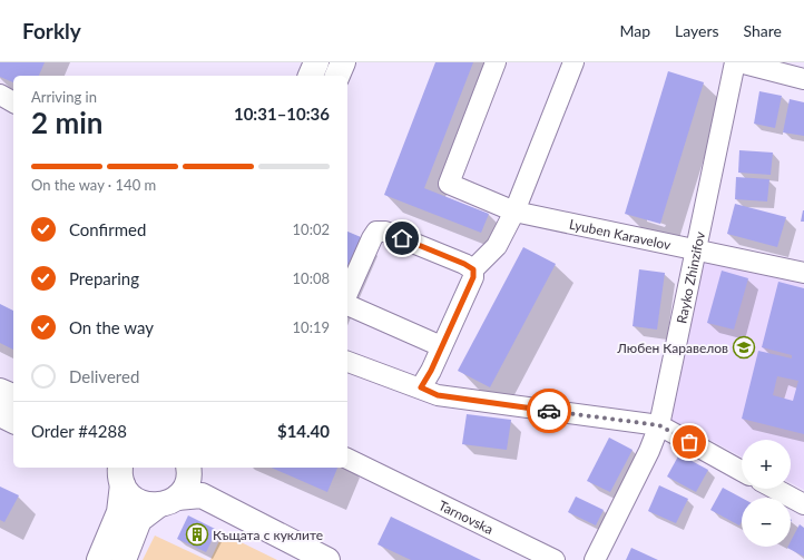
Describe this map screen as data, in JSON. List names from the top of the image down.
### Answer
{
  "streets": {
    "street": ["Lyuben Karavelov", "Rayko Zhinzifov", "Tarnovska"]
  },
  "crossings": [
    ["Lyuben Karavelov", "Rayko Zhinzifov"]
  ],
  "places": {
    "school or university": ["Любен Каравелов"],
    "building": ["Къщата с куклите"]
  },
  "page": {
    "header": "Forkly",
    "nav": ["Map", "Layers", "Share"],
    "heading": ["2 min", "Arriving in", "10:31–10:36"],
    "panel": ["Order #4288", "$14.40"],
    "bar": "On the way · 140 m",
    "list": [
      ["Confirmed", "10:02"],
      ["Preparing", "10:08"],
      ["On the way", "10:19"],
      "Delivered"
    ],
    "map_buttons": ["+", "−"]
  }
}
